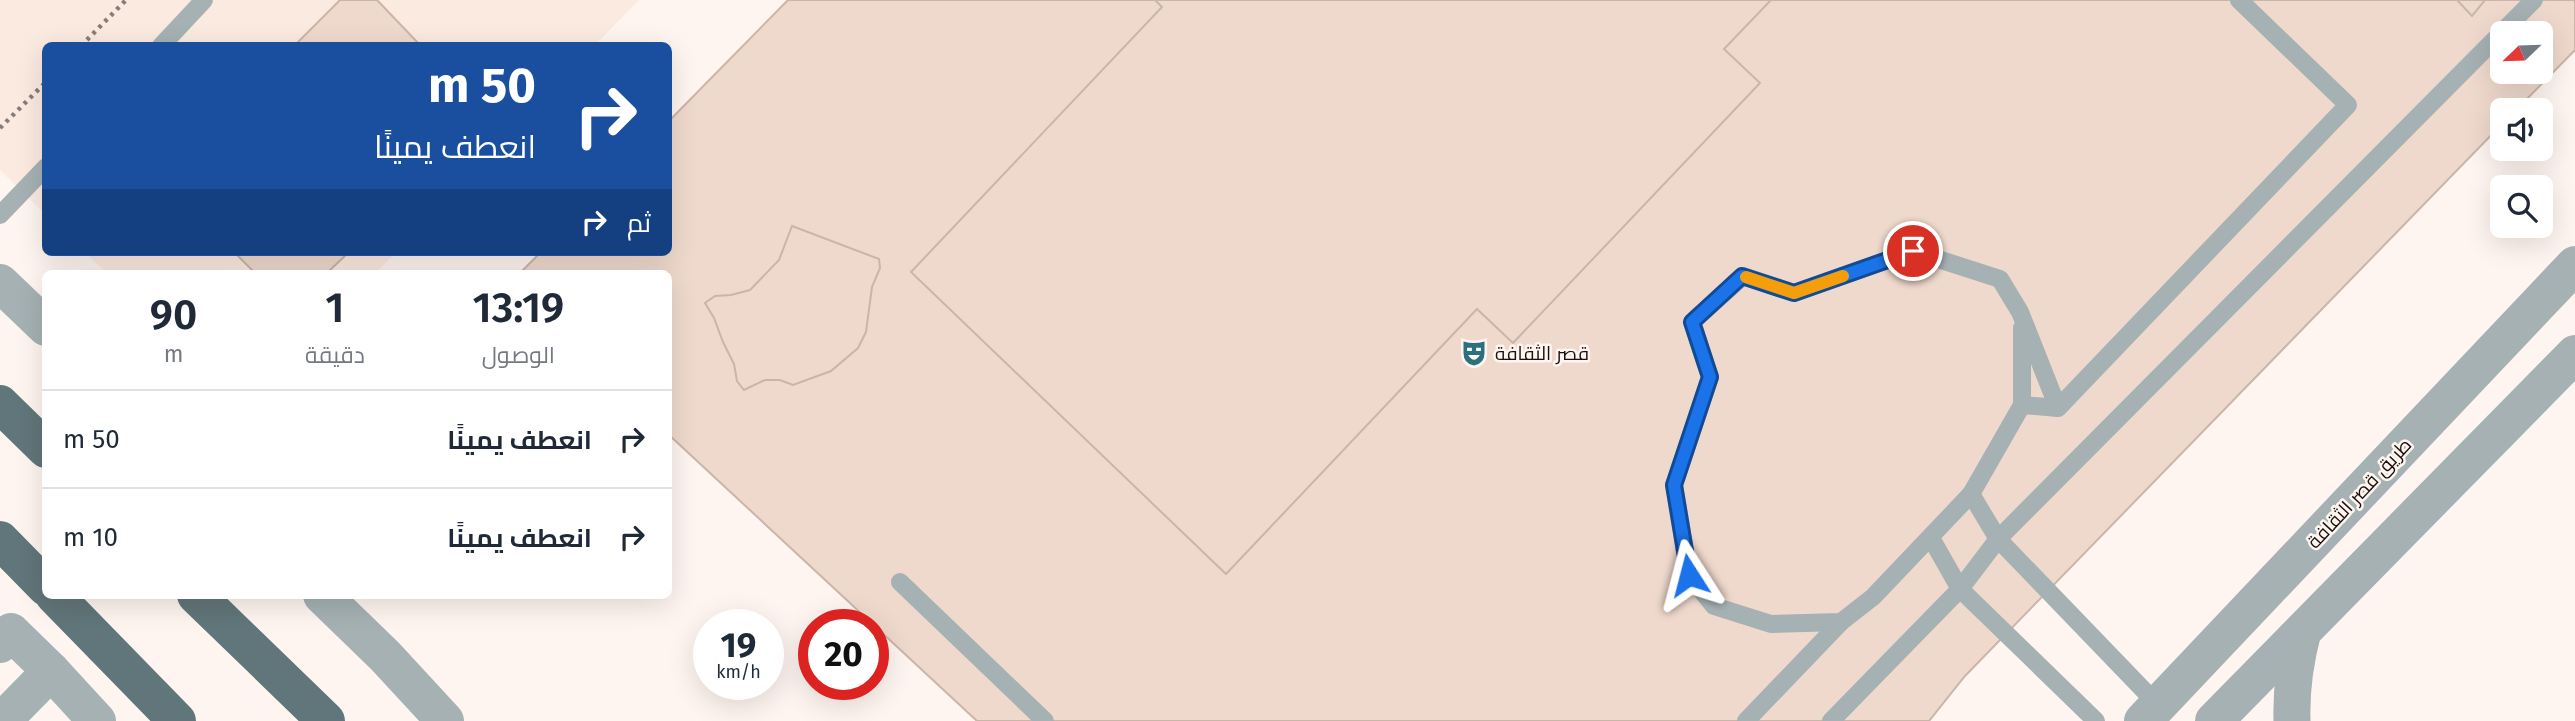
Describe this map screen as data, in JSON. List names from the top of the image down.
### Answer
{
  "streets": {
    "street": ["طريق قصر الثقافة"]
  },
  "places": {
    "theatre": ["قصر الثقافة"]
  },
  "north": "bottom left",
  "page": {
    "turn": ["50 m", "انعطف يمينًا"],
    "then": "ثم",
    "eta": [
      "13:19",
      "الوصول",
      "1",
      "دقيقة",
      "90",
      "m"
    ],
    "list": [
      {
        "name": "انعطف يمينًا",
        "value": "50 m"
      },
      {
        "name": "انعطف يمينًا",
        "value": "10 m"
      }
    ],
    "speed": "19 km/h",
    "limit": "20"
  }
}
